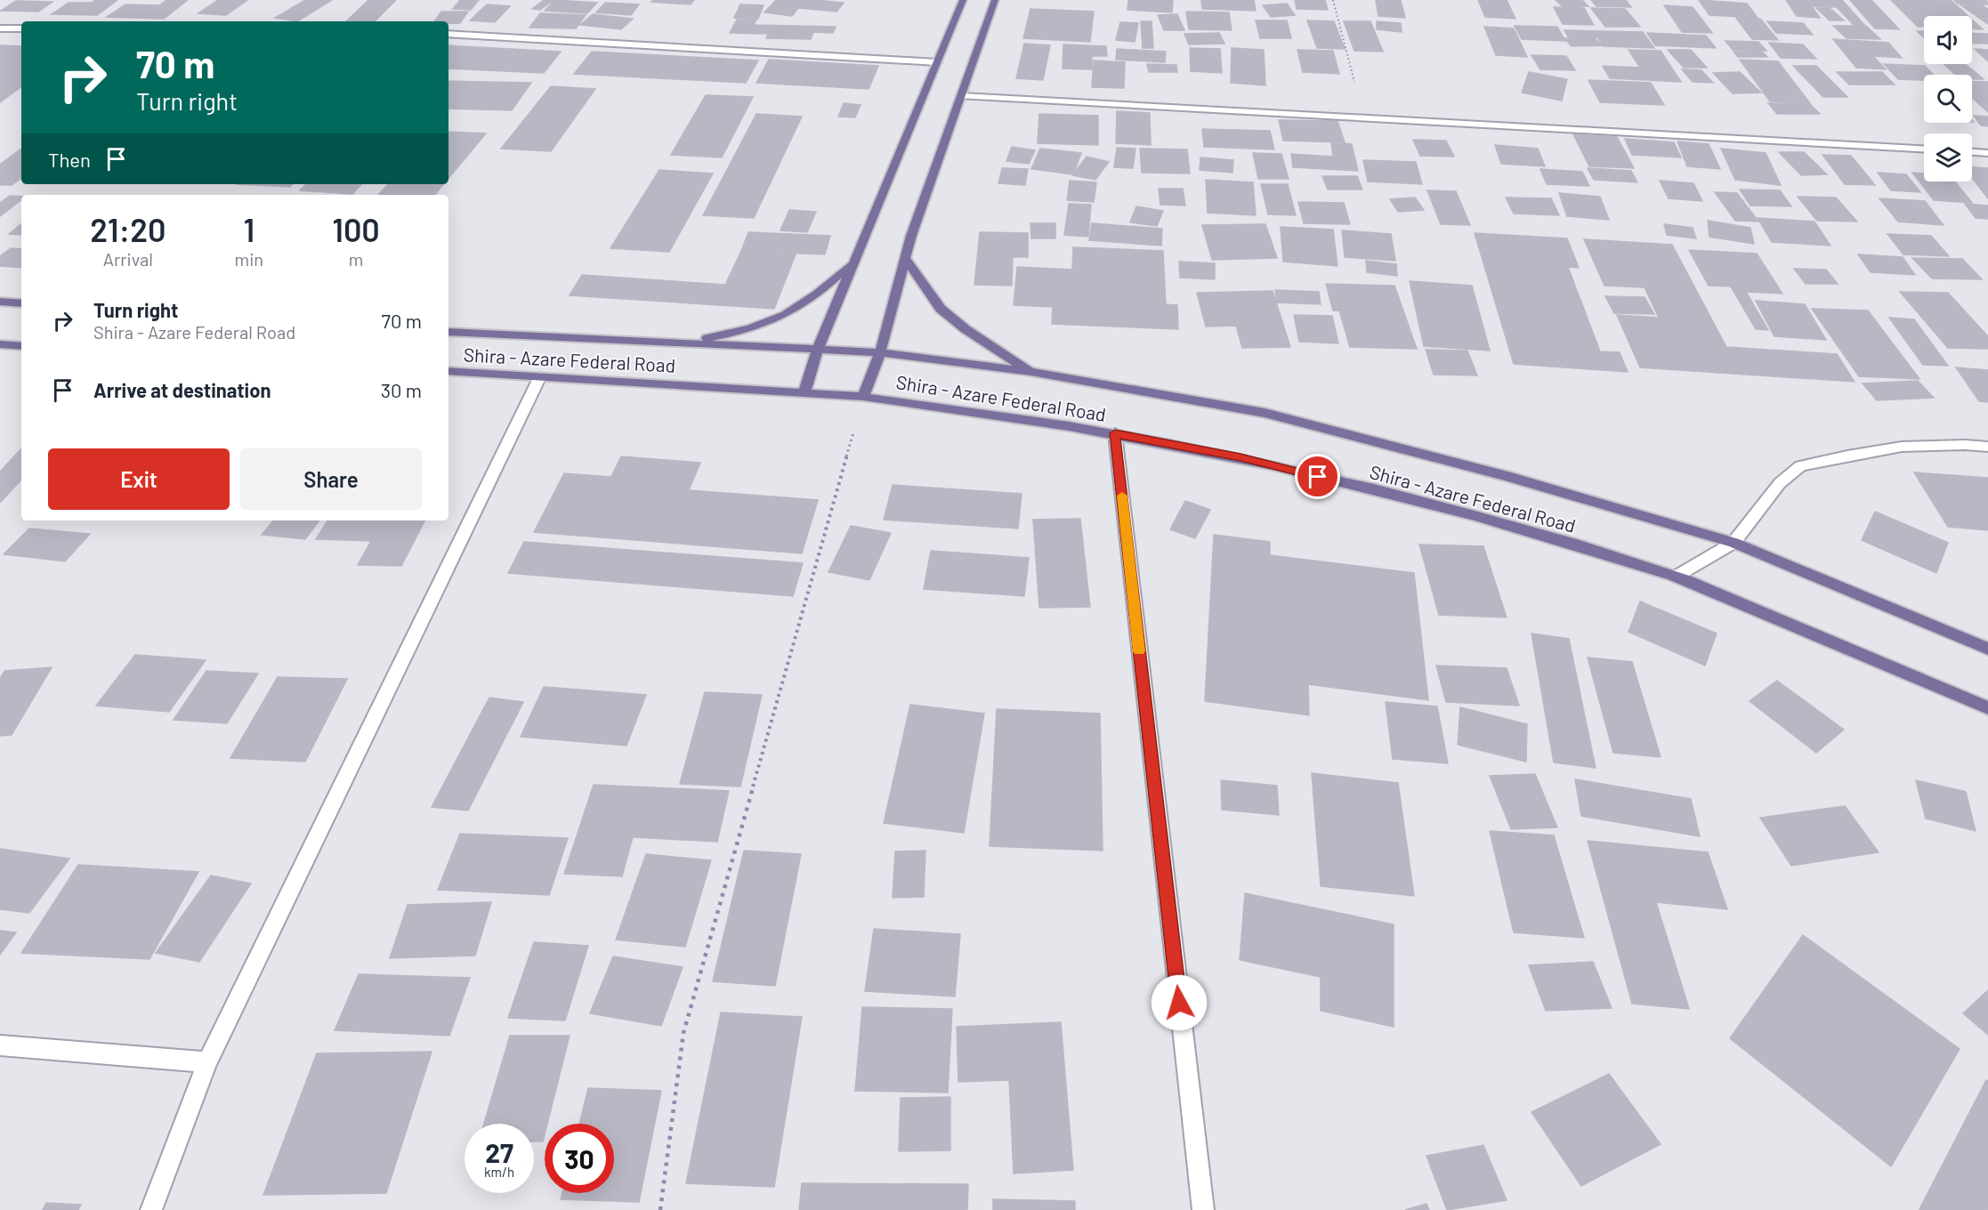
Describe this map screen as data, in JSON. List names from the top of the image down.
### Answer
{
  "streets": {
    "main road": ["Shira - Azare Federal Road"]
  },
  "page": {
    "turn": ["70 m", "Turn right"],
    "then": "Then",
    "eta": [
      "21:20",
      "Arrival",
      "1",
      "min",
      "100",
      "m"
    ],
    "list": [
      {
        "name": "Turn right",
        "note": "Shira - Azare Federal Road",
        "value": "70 m"
      },
      {
        "name": "Arrive at destination",
        "value": "30 m"
      }
    ],
    "buttons": ["Exit", "Share"],
    "speed": "27 km/h",
    "limit": "30"
  }
}
